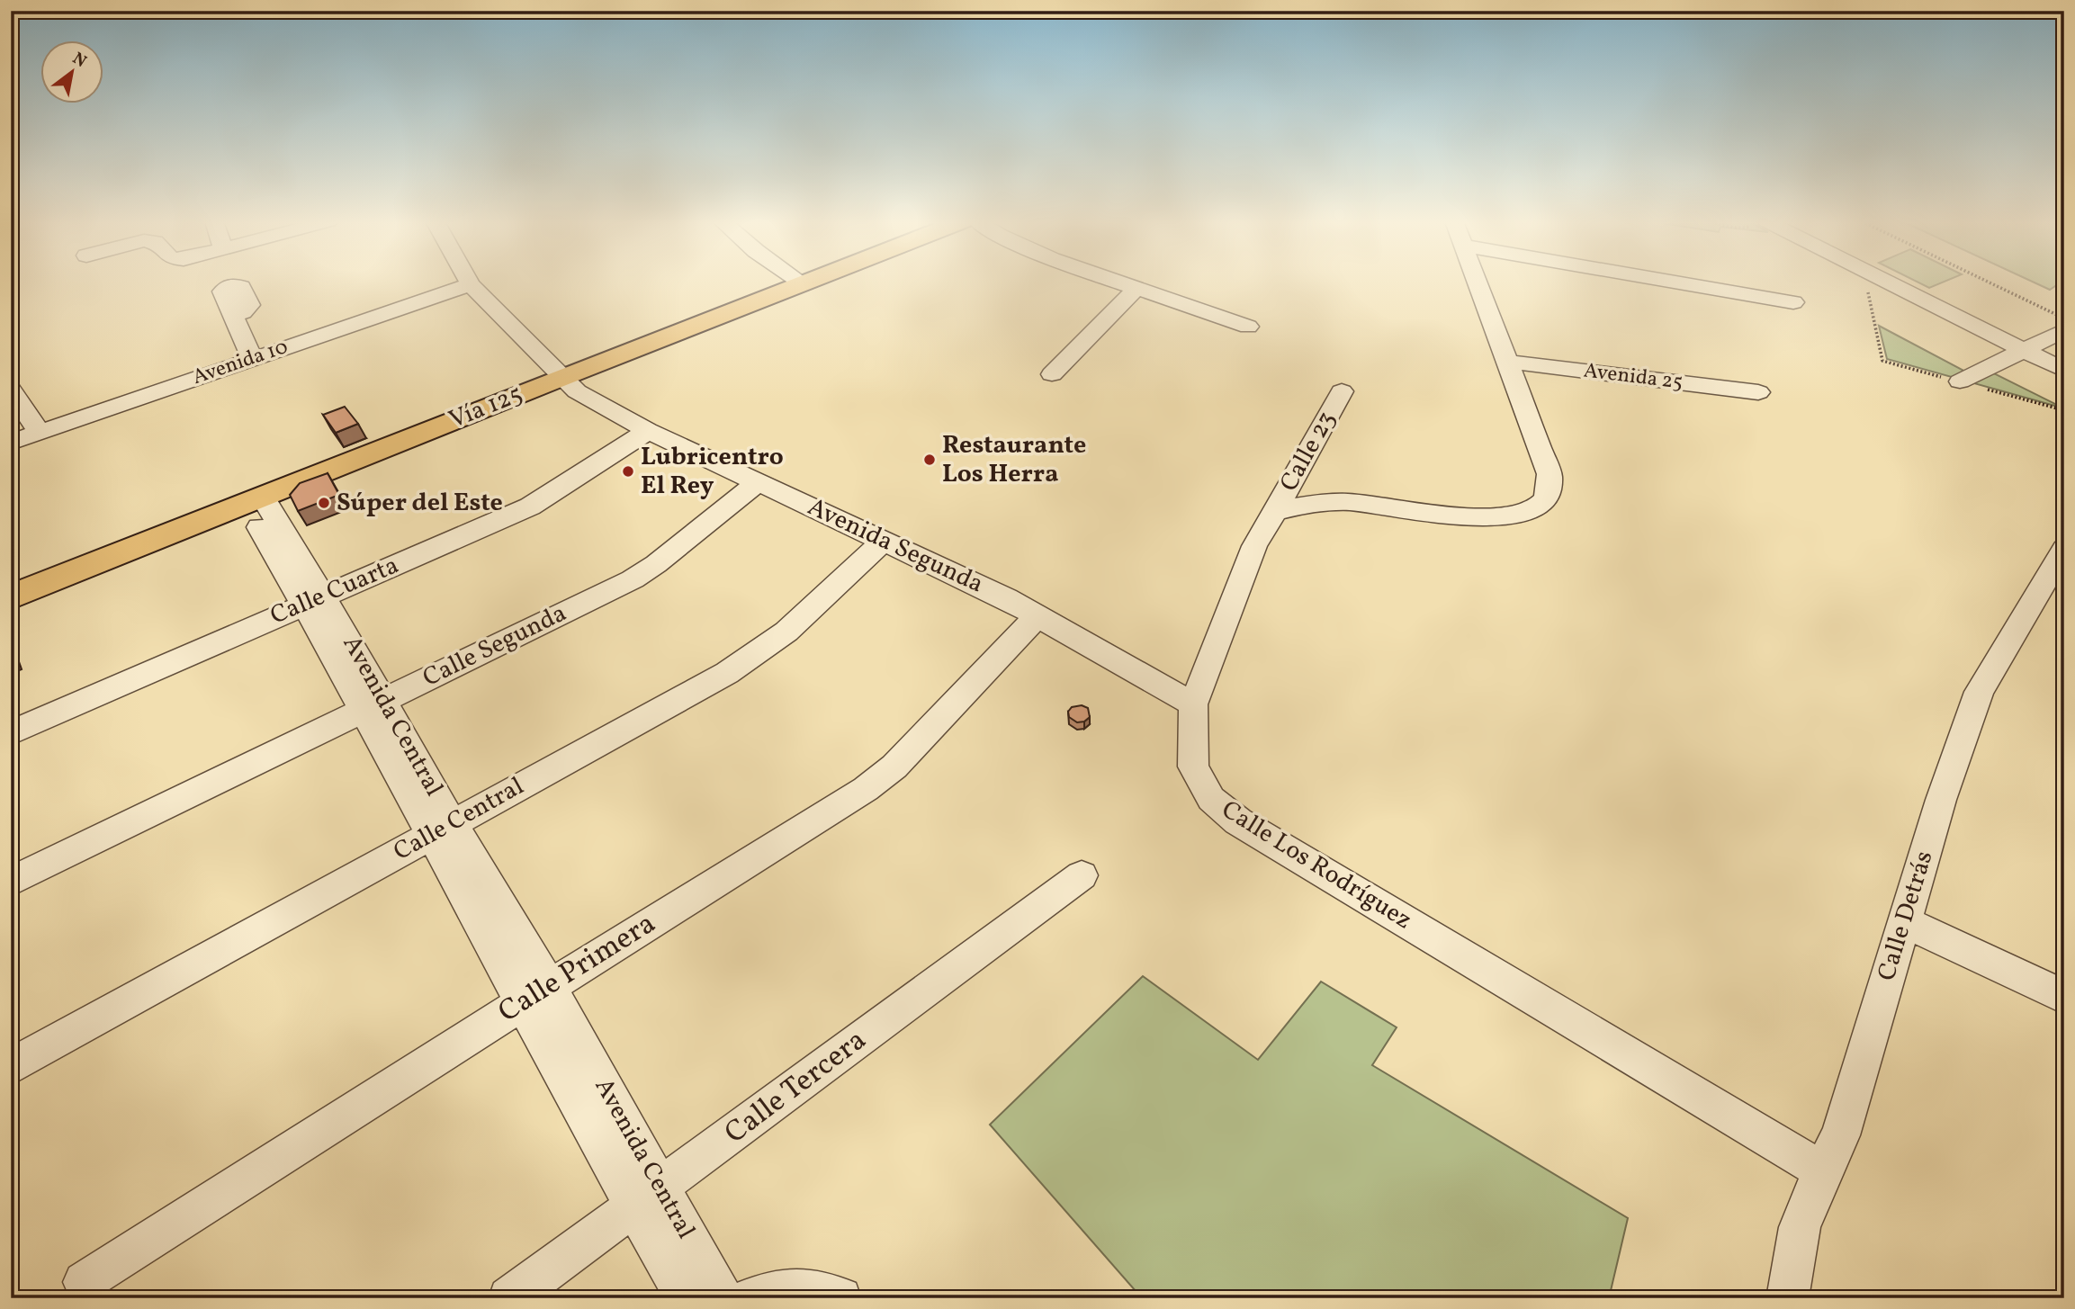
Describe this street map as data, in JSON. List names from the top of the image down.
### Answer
{
  "streets": {
    "main road": ["Vía 125"],
    "street": [
      "Avenida 10",
      "Avenida 25",
      "Calle 23",
      "Avenida Segunda",
      "Calle Cuarta",
      "Calle Segunda",
      "Avenida Central",
      "Calle Central",
      "Calle Los Rodríguez",
      "Calle Detrás",
      "Calle Primera",
      "Calle Tercera"
    ]
  },
  "crossings": [
    ["Avenida 10", "Avenida Segunda"],
    ["Vía 125", "Avenida Segunda"],
    ["Vía 125", "Avenida Central"],
    ["Calle 23", "Calle Los Rodríguez"],
    ["Avenida Segunda", "Calle Cuarta"],
    ["Avenida Segunda", "Calle Segunda"],
    ["Avenida Segunda", "Calle Central"],
    ["Avenida Segunda", "Calle Los Rodríguez"],
    ["Avenida Segunda", "Calle Primera"],
    ["Calle Cuarta", "Avenida Central"],
    ["Calle Segunda", "Avenida Central"],
    ["Avenida Central", "Calle Central"],
    ["Avenida Central", "Calle Primera"],
    ["Avenida Central", "Calle Tercera"],
    ["Calle Los Rodríguez", "Calle Detrás"]
  ],
  "places": ["Restaurante Los Herra", "Lubricentro El Rey", "Súper del Este"],
  "north": "top right"
}
